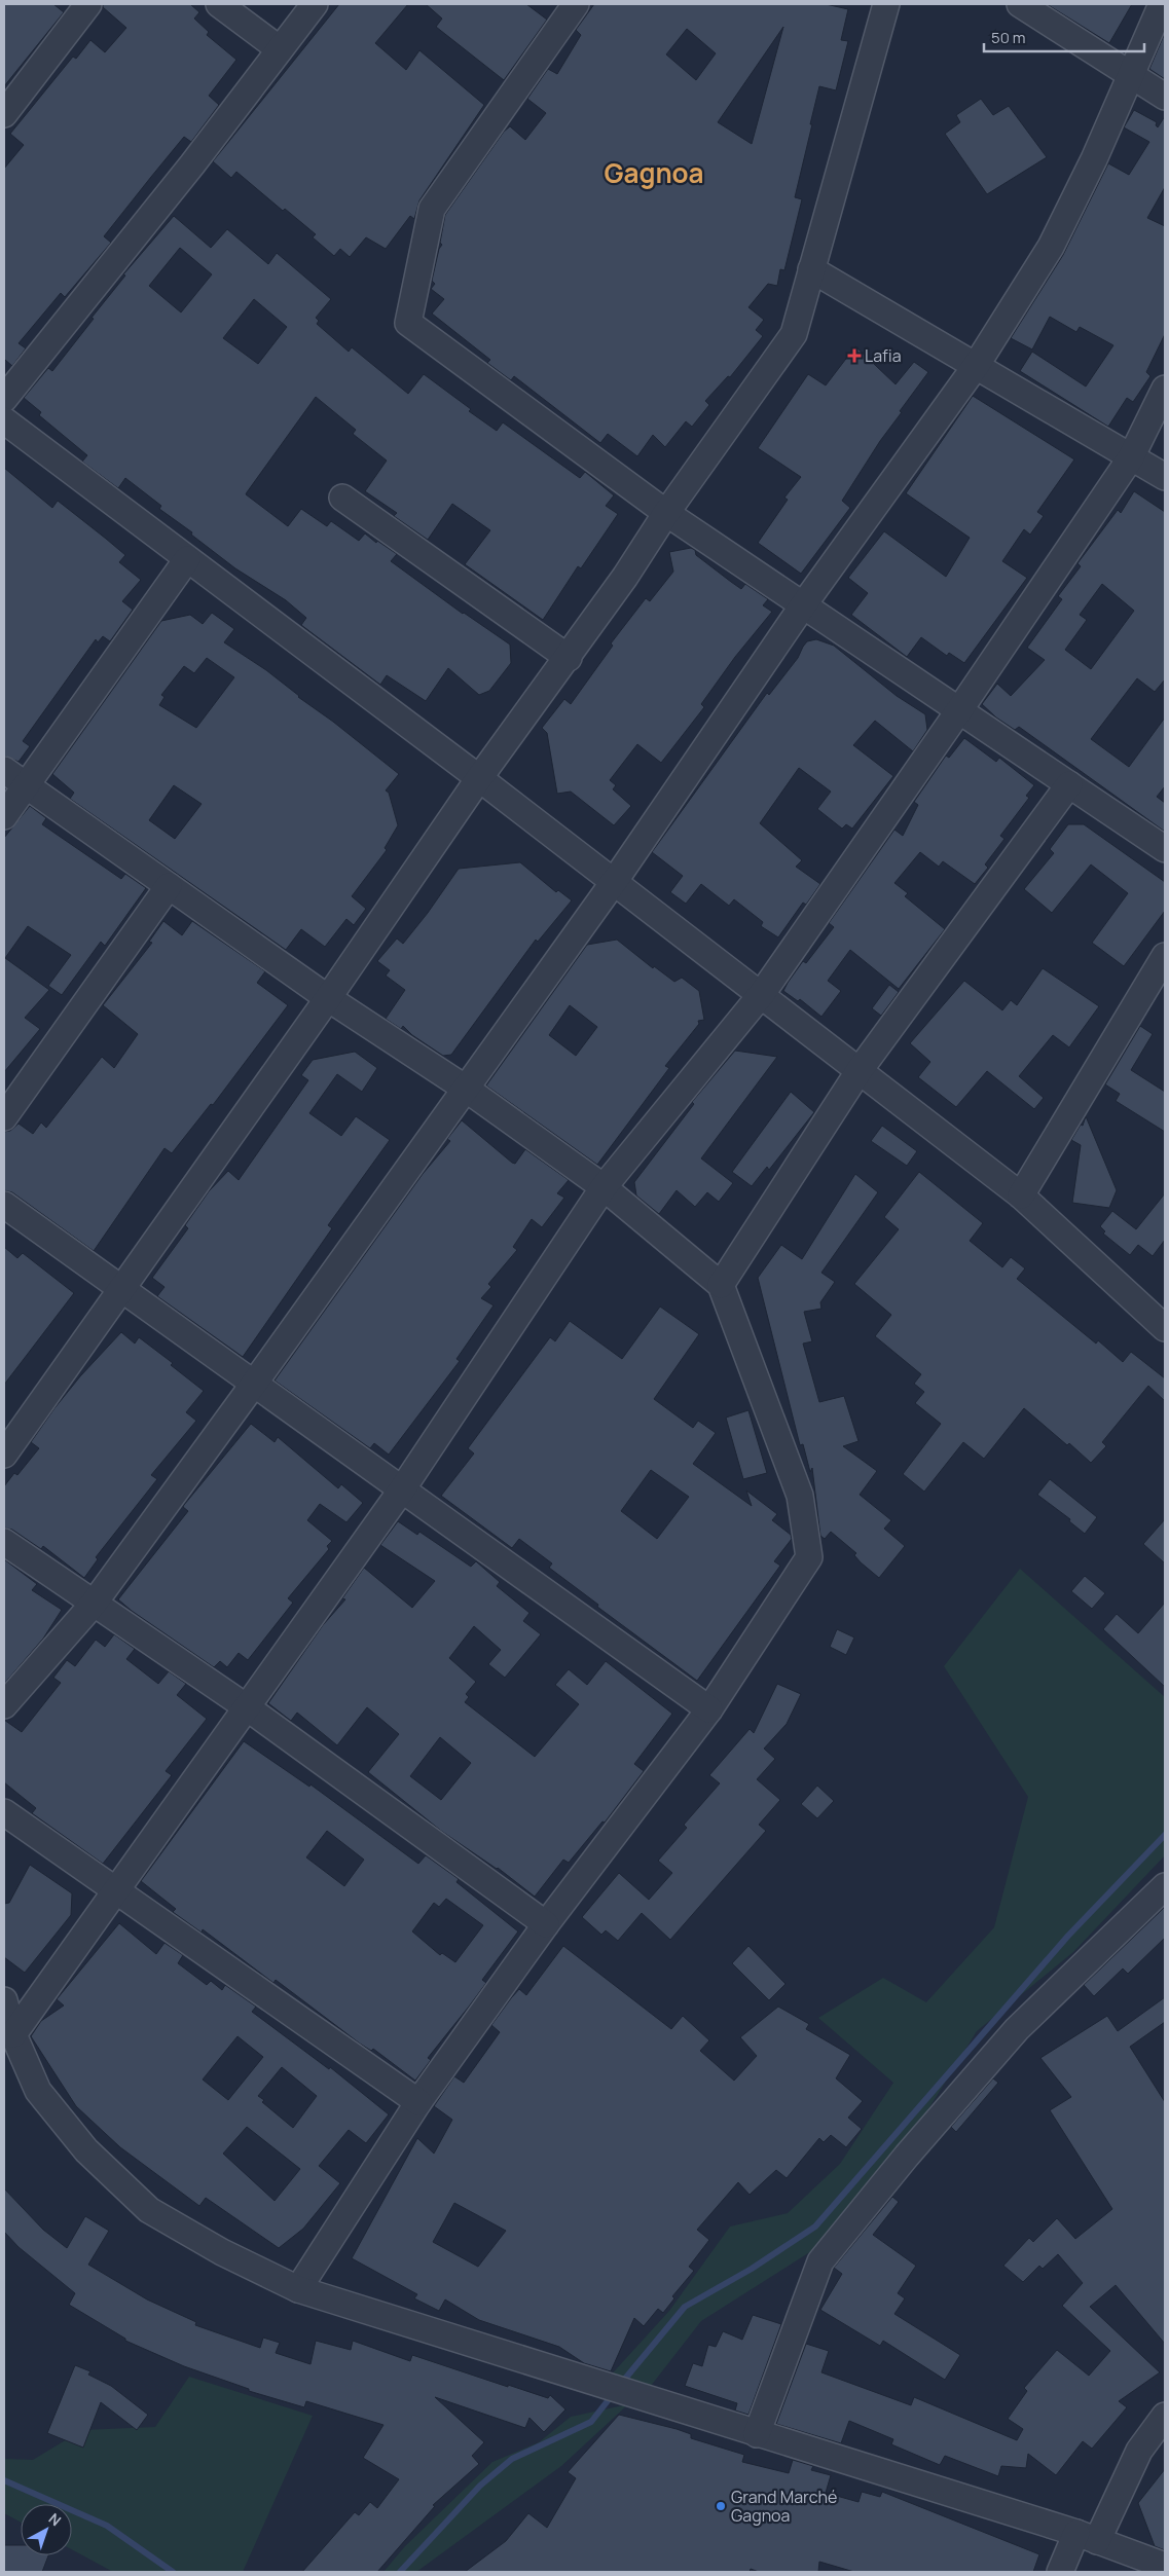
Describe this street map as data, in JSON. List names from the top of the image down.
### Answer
{
  "districts": ["Gagnoa"],
  "places": {
    "health": ["Lafia"],
    "other": ["Grand Marché Gagnoa"]
  },
  "scale_bar": "50 m",
  "north": "top right"
}
